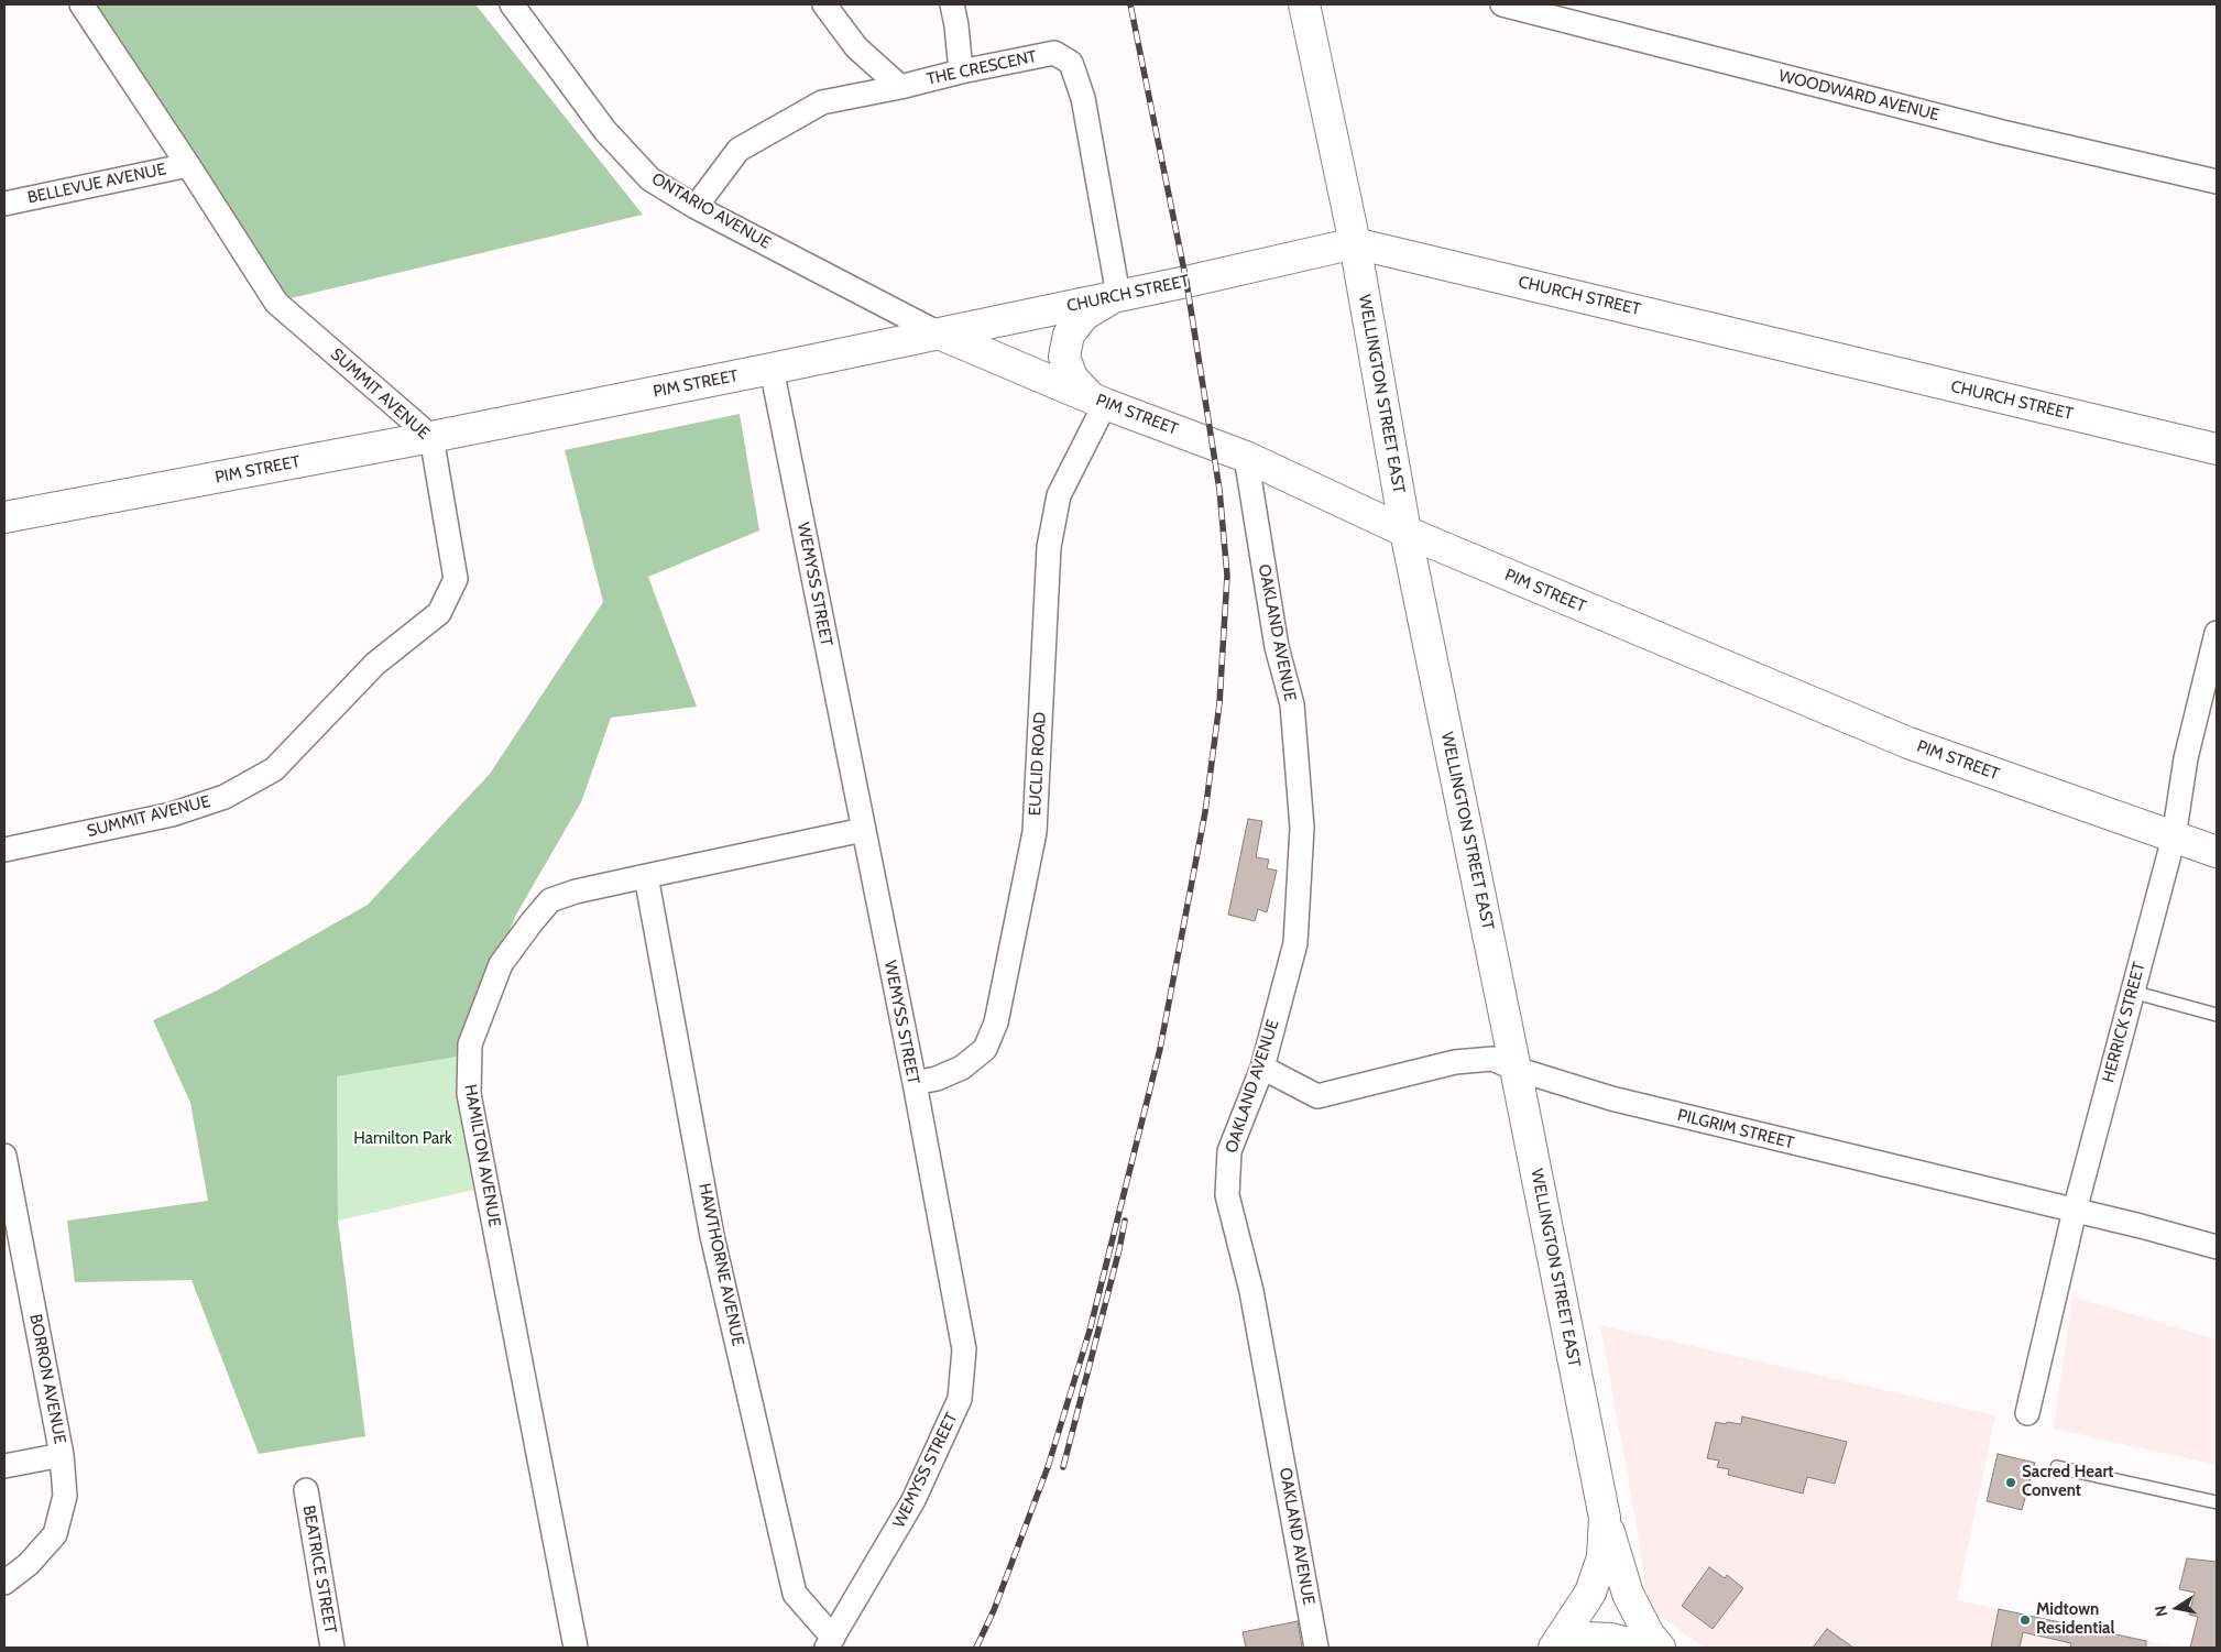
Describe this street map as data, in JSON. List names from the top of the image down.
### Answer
{
  "streets": {
    "main road": ["CHURCH STREET", "PIM STREET", "WELLINGTON STREET EAST"],
    "street": [
      "THE CRESCENT",
      "WOODWARD AVENUE",
      "BELLEVUE AVENUE",
      "ONTARIO AVENUE",
      "SUMMIT AVENUE",
      "WEMYSS STREET",
      "OAKLAND AVENUE",
      "EUCLID ROAD",
      "HERRICK STREET",
      "PILGRIM STREET",
      "HAMILTON AVENUE",
      "HAWTHORNE AVENUE",
      "BORRON AVENUE",
      "BEATRICE STREET"
    ]
  },
  "crossings": [
    ["THE CRESCENT", "ONTARIO AVENUE"],
    ["THE CRESCENT", "CHURCH STREET"],
    ["BELLEVUE AVENUE", "SUMMIT AVENUE"],
    ["ONTARIO AVENUE", "CHURCH STREET"],
    ["ONTARIO AVENUE", "PIM STREET"],
    ["CHURCH STREET", "PIM STREET"],
    ["CHURCH STREET", "WELLINGTON STREET EAST"],
    ["PIM STREET", "SUMMIT AVENUE"],
    ["PIM STREET", "WELLINGTON STREET EAST"],
    ["PIM STREET", "WEMYSS STREET"],
    ["PIM STREET", "OAKLAND AVENUE"],
    ["PIM STREET", "EUCLID ROAD"],
    ["PIM STREET", "HERRICK STREET"],
    ["WELLINGTON STREET EAST", "PILGRIM STREET"],
    ["WEMYSS STREET", "EUCLID ROAD"],
    ["WEMYSS STREET", "HAMILTON AVENUE"],
    ["WEMYSS STREET", "HAWTHORNE AVENUE"],
    ["OAKLAND AVENUE", "PILGRIM STREET"],
    ["HERRICK STREET", "PILGRIM STREET"],
    ["HAMILTON AVENUE", "HAWTHORNE AVENUE"]
  ],
  "parks": ["Hamilton Park"],
  "places": ["Sacred Heart Convent", "Midtown Residential"],
  "north": "left"
}
